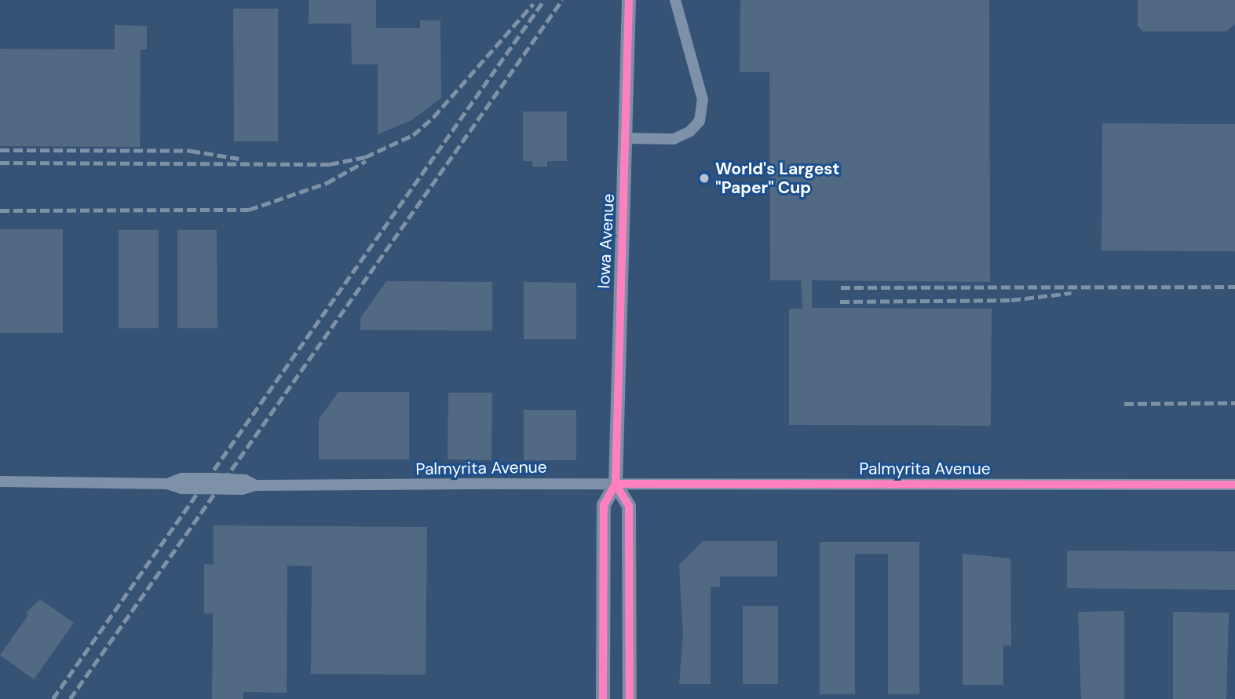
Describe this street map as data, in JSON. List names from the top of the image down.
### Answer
{
  "streets": {
    "main road": ["Iowa Avenue"],
    "street": ["Palmyrita Avenue"]
  },
  "crossings": [
    ["Iowa Avenue", "Palmyrita Avenue"]
  ],
  "places": ["World's Largest \"Paper\" Cup"]
}
